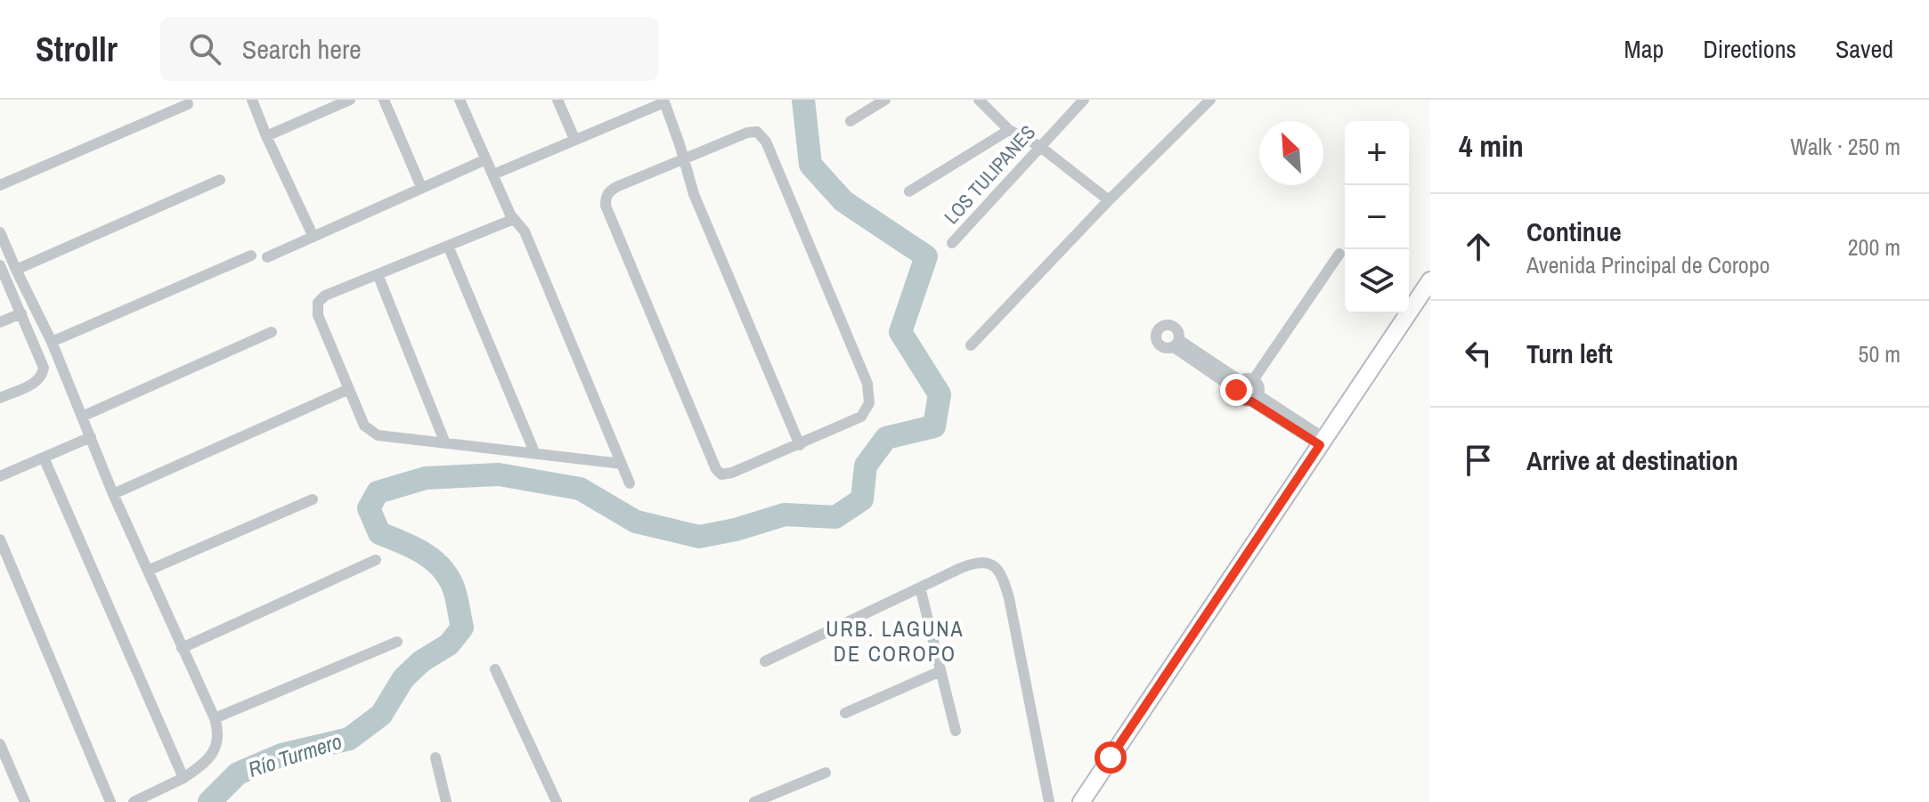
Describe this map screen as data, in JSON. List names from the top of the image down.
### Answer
{
  "streets": {
    "street": ["LOS TULIPANES"]
  },
  "districts": ["URB. LAGUNA DE COROPO"],
  "water": ["Río Turmero"],
  "north": "top left",
  "page": {
    "header": "Strollr",
    "search": "Search here",
    "nav": ["Map", "Directions", "Saved"],
    "heading": ["4 min", "Walk · 250 m"],
    "map_buttons": ["+", "−"],
    "list": [
      ["Continue", "Avenida Principal de Coropo", "200 m"],
      ["Turn left", "50 m"],
      "Arrive at destination"
    ]
  }
}
